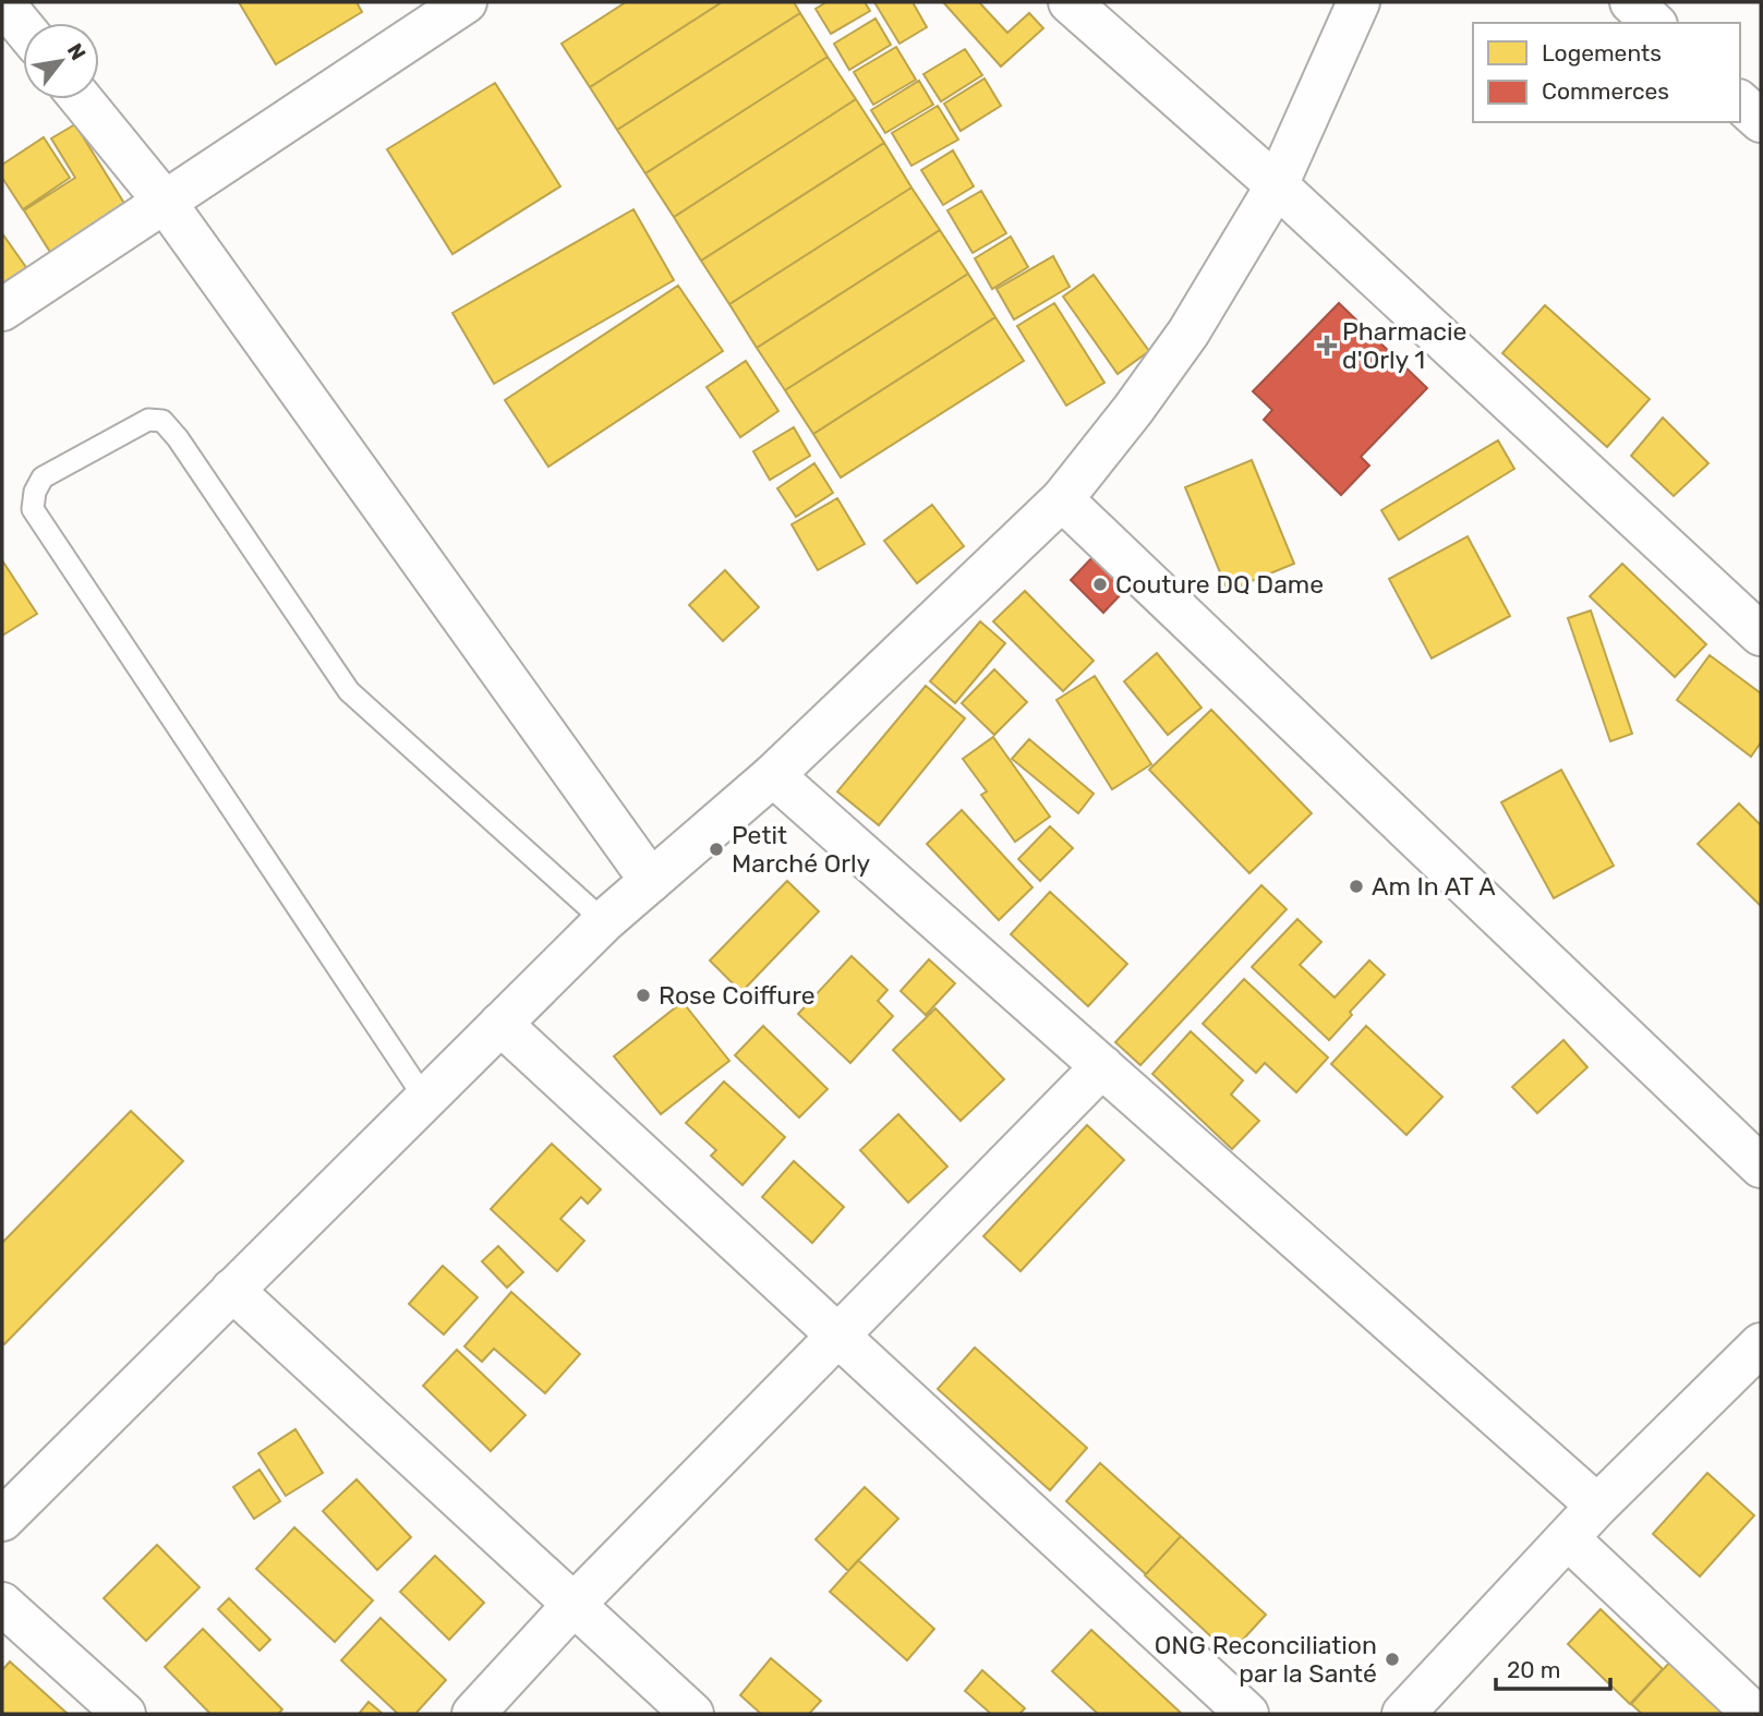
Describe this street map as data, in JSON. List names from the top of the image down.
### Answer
{
  "places": {
    "health": ["Pharmacie d'Orly 1"],
    "other": [
      "Couture DQ Dame",
      "Petit Marché Orly",
      "Am In AT A",
      "Rose Coiffure",
      "ONG Reconciliation par la Santé"
    ]
  },
  "legend": ["Logements", "Commerces"],
  "scale_bar": "20 m",
  "north": "top right"
}
